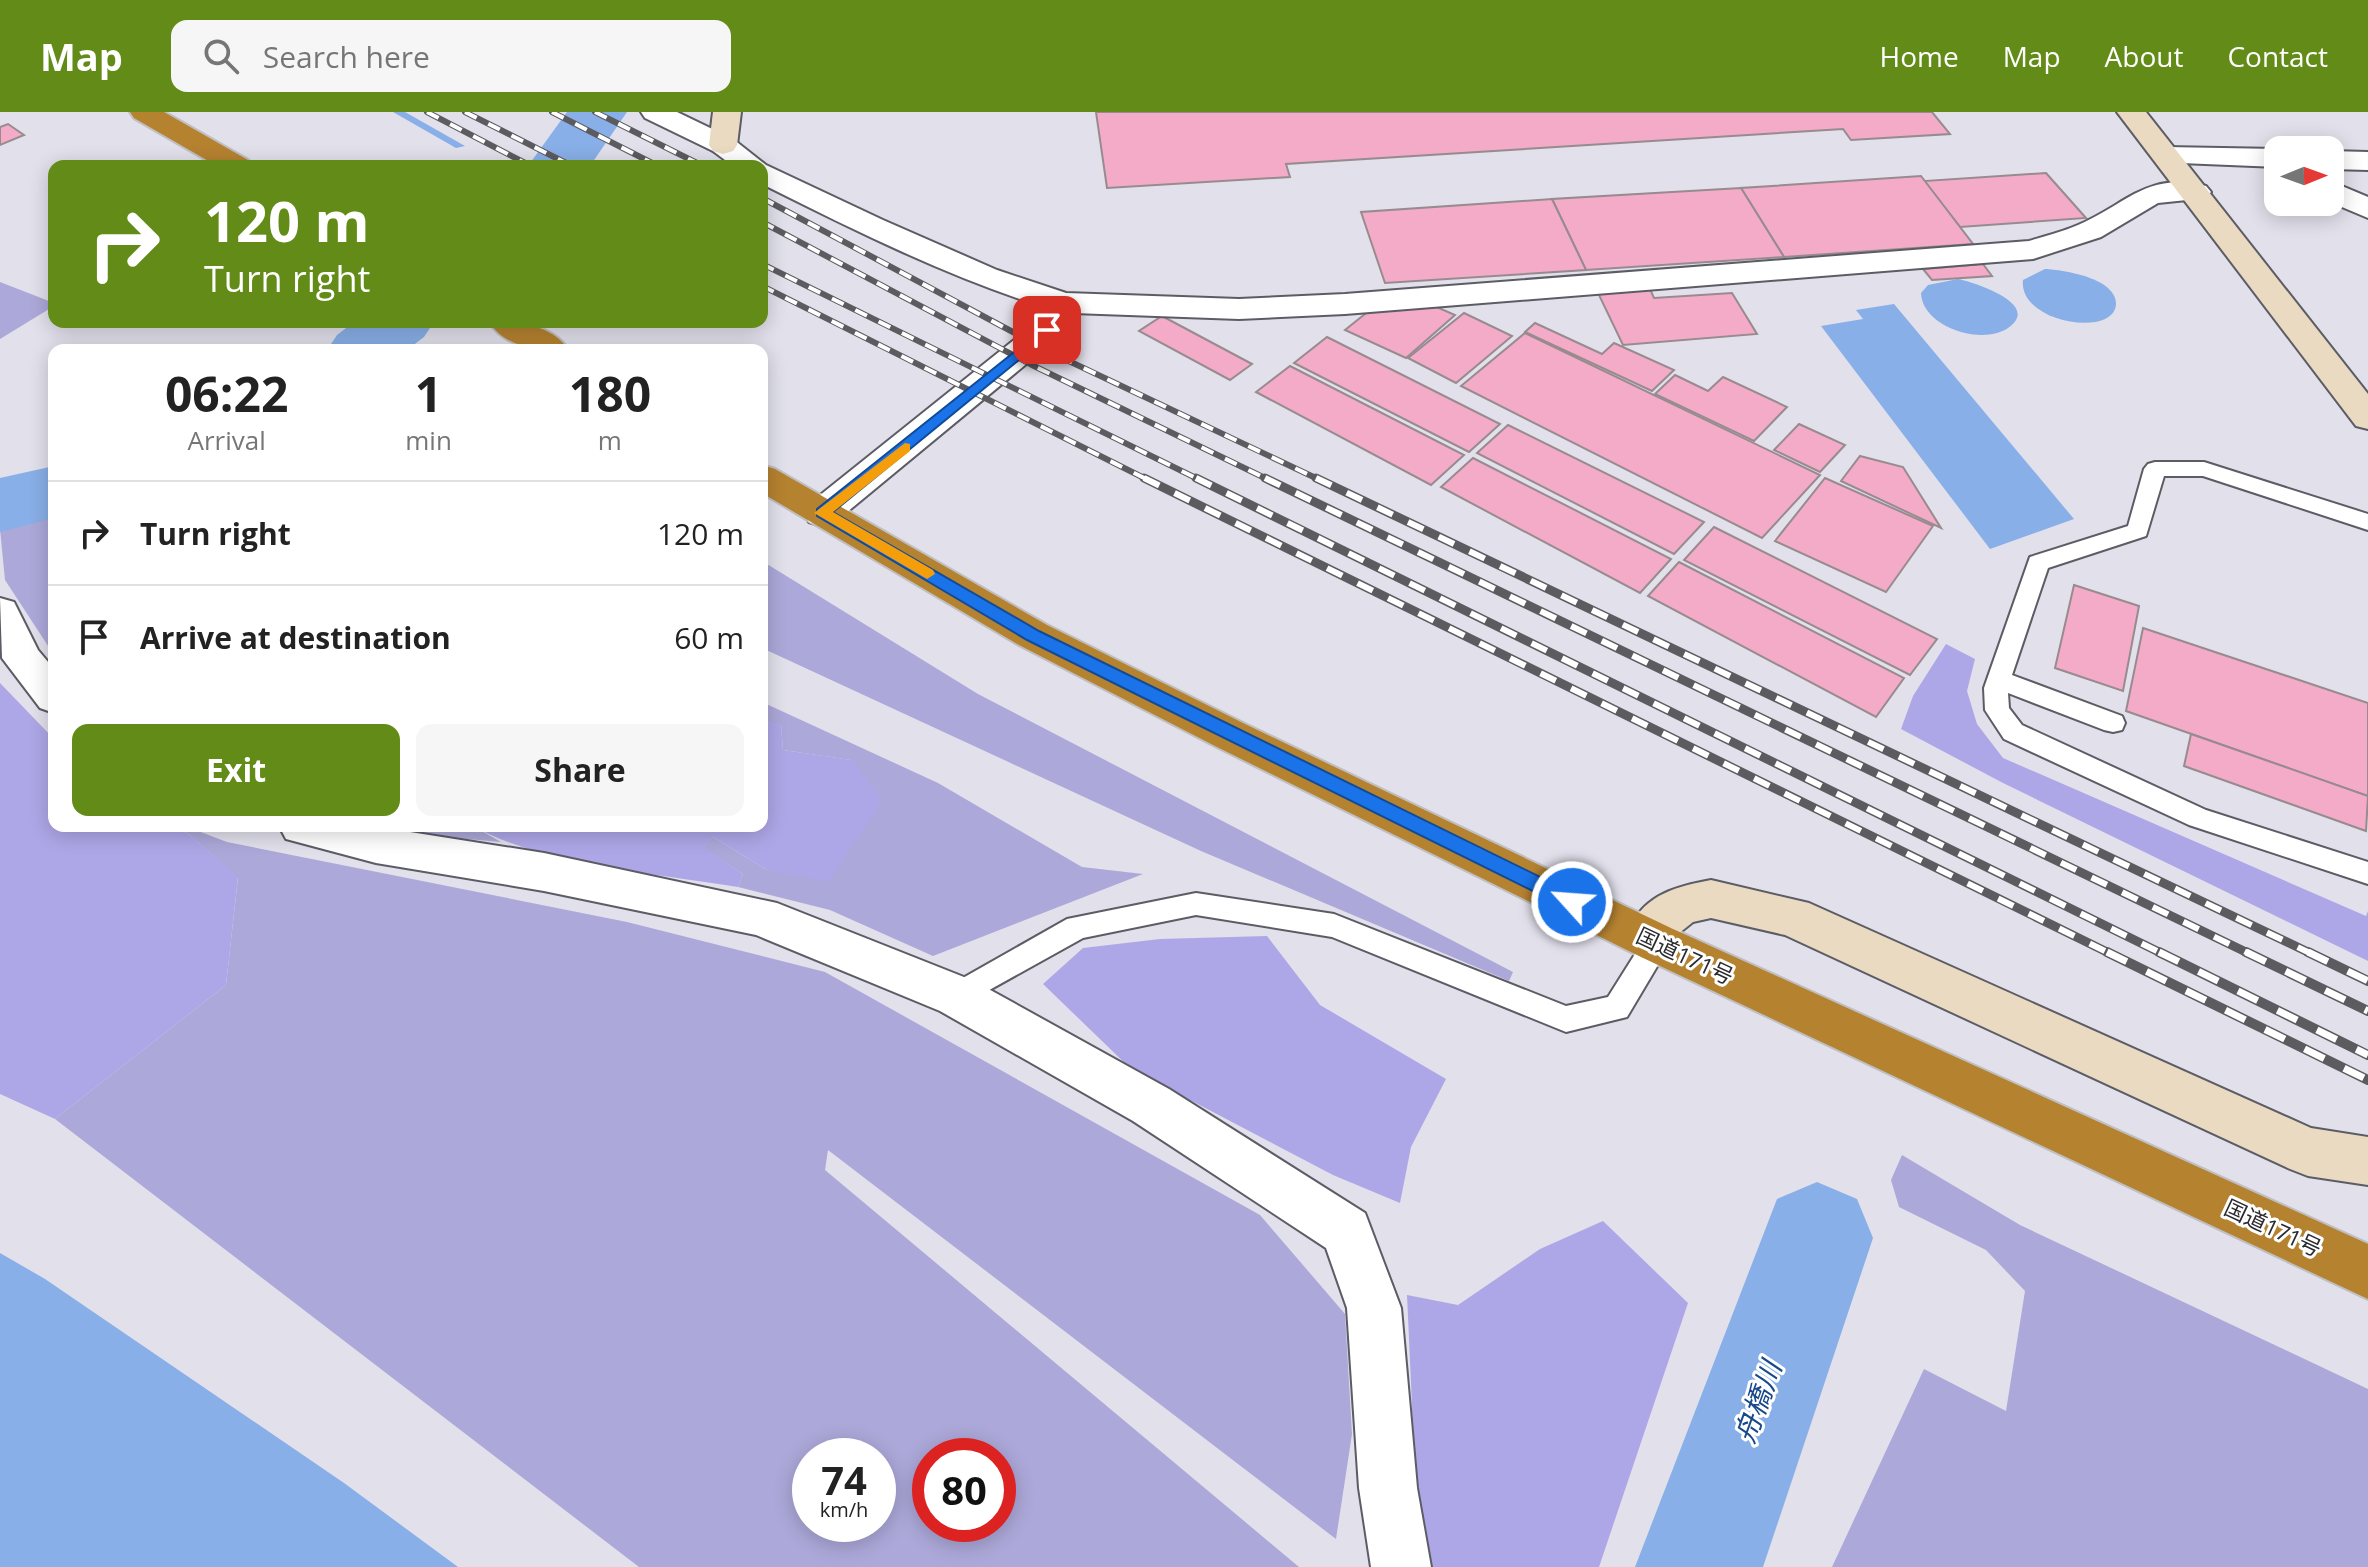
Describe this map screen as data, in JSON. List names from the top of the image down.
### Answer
{
  "streets": {
    "highway": ["国道171号"]
  },
  "water": ["舟橋川"],
  "north": "right",
  "page": {
    "header": "Map",
    "search": "Search here",
    "nav": [
      "Home",
      "Map",
      "About",
      "Contact"
    ],
    "turn": ["120 m", "Turn right"],
    "eta": [
      "06:22",
      "Arrival",
      "1",
      "min",
      "180",
      "m"
    ],
    "list": [
      {
        "name": "Turn right",
        "value": "120 m"
      },
      {
        "name": "Arrive at destination",
        "value": "60 m"
      }
    ],
    "buttons": ["Exit", "Share"],
    "speed": "74 km/h",
    "limit": "80"
  }
}
